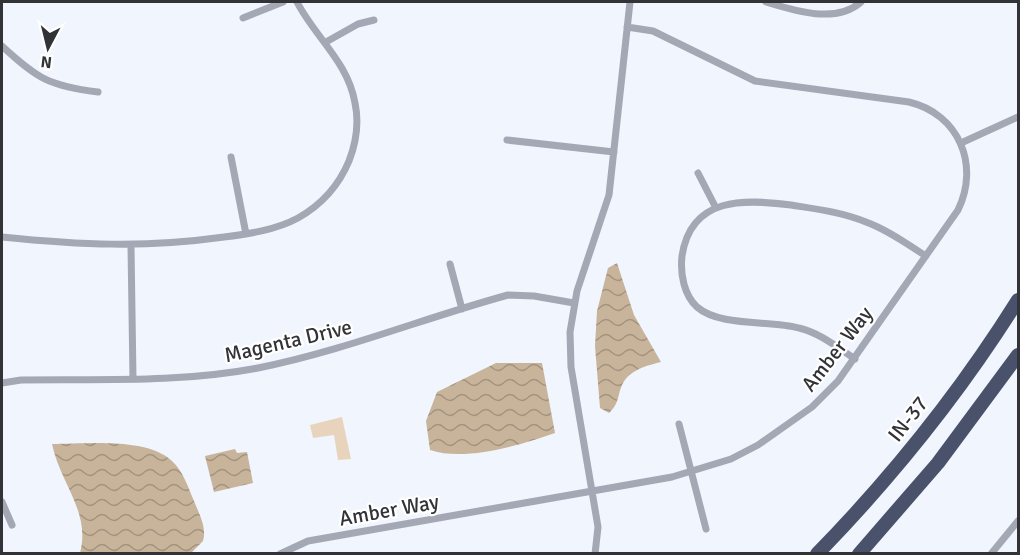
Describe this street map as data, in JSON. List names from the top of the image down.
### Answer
{
  "streets": {
    "highway": ["IN-37"],
    "street": ["Magenta Drive", "Amber Way"]
  },
  "north": "bottom"
}
